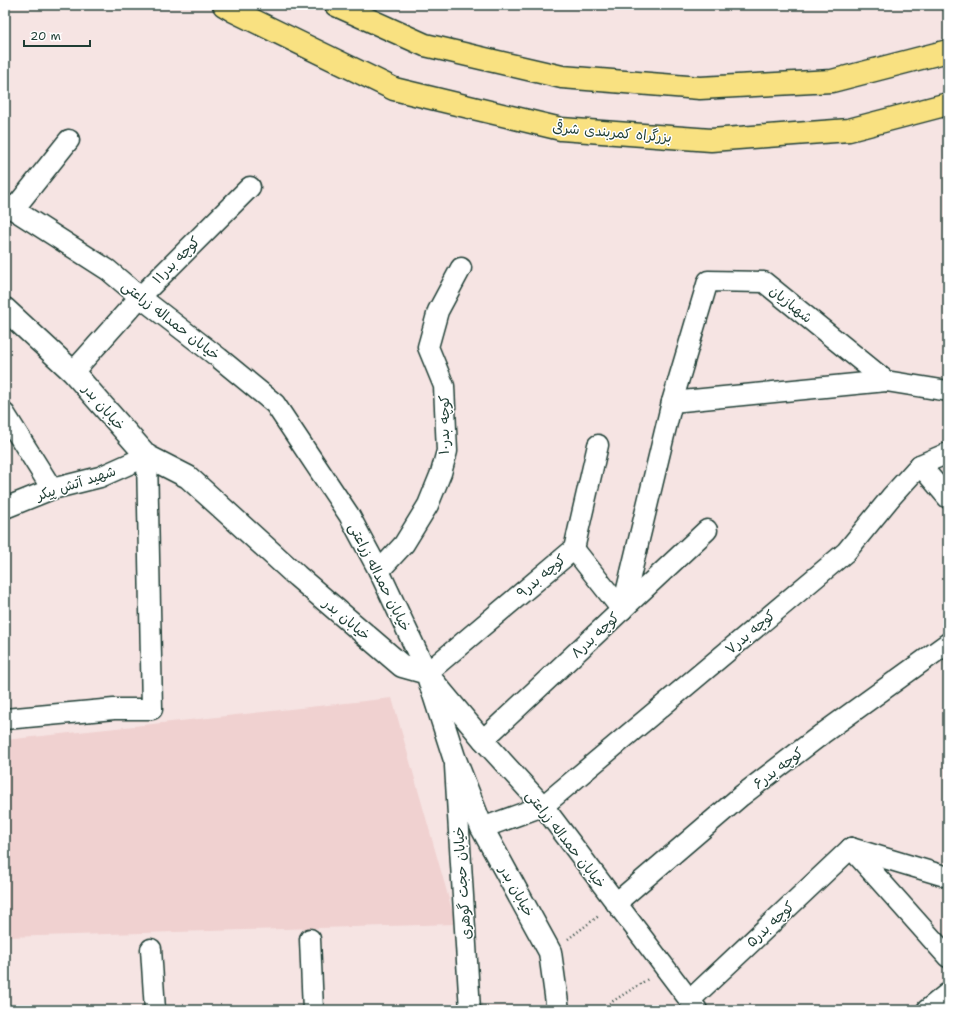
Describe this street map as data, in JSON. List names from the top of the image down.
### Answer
{
  "streets": {
    "highway": ["بزرگراه کمربندی شرقی"],
    "street": [
      "کوچه بدر۱۱",
      "شهبازیان",
      "خیابان حمداله زراعتی",
      "خیابان بدر",
      "کوچه بدر۱۰",
      "شهید آتش پیکر",
      "کوچه بدر۹",
      "کوچه بدر۷",
      "کوچه بدر۸",
      "کوچه بدر۶",
      "خیابان حجت گوهری",
      "کوچه بدر۵"
    ]
  },
  "crossings": [
    ["کوچه بدر۱۱", "خیابان حمداله زراعتی"],
    ["کوچه بدر۱۱", "خیابان بدر"],
    ["خیابان حمداله زراعتی", "خیابان بدر"],
    ["خیابان حمداله زراعتی", "کوچه بدر۱۰"],
    ["خیابان حمداله زراعتی", "کوچه بدر۹"],
    ["خیابان حمداله زراعتی", "کوچه بدر۷"],
    ["خیابان حمداله زراعتی", "کوچه بدر۸"],
    ["خیابان حمداله زراعتی", "کوچه بدر۶"],
    ["خیابان حمداله زراعتی", "کوچه بدر۵"],
    ["خیابان بدر", "شهید آتش پیکر"],
    ["خیابان بدر", "کوچه بدر۹"],
    ["خیابان بدر", "کوچه بدر۷"],
    ["خیابان بدر", "خیابان حجت گوهری"]
  ],
  "scale_bar": "20 m"
}
